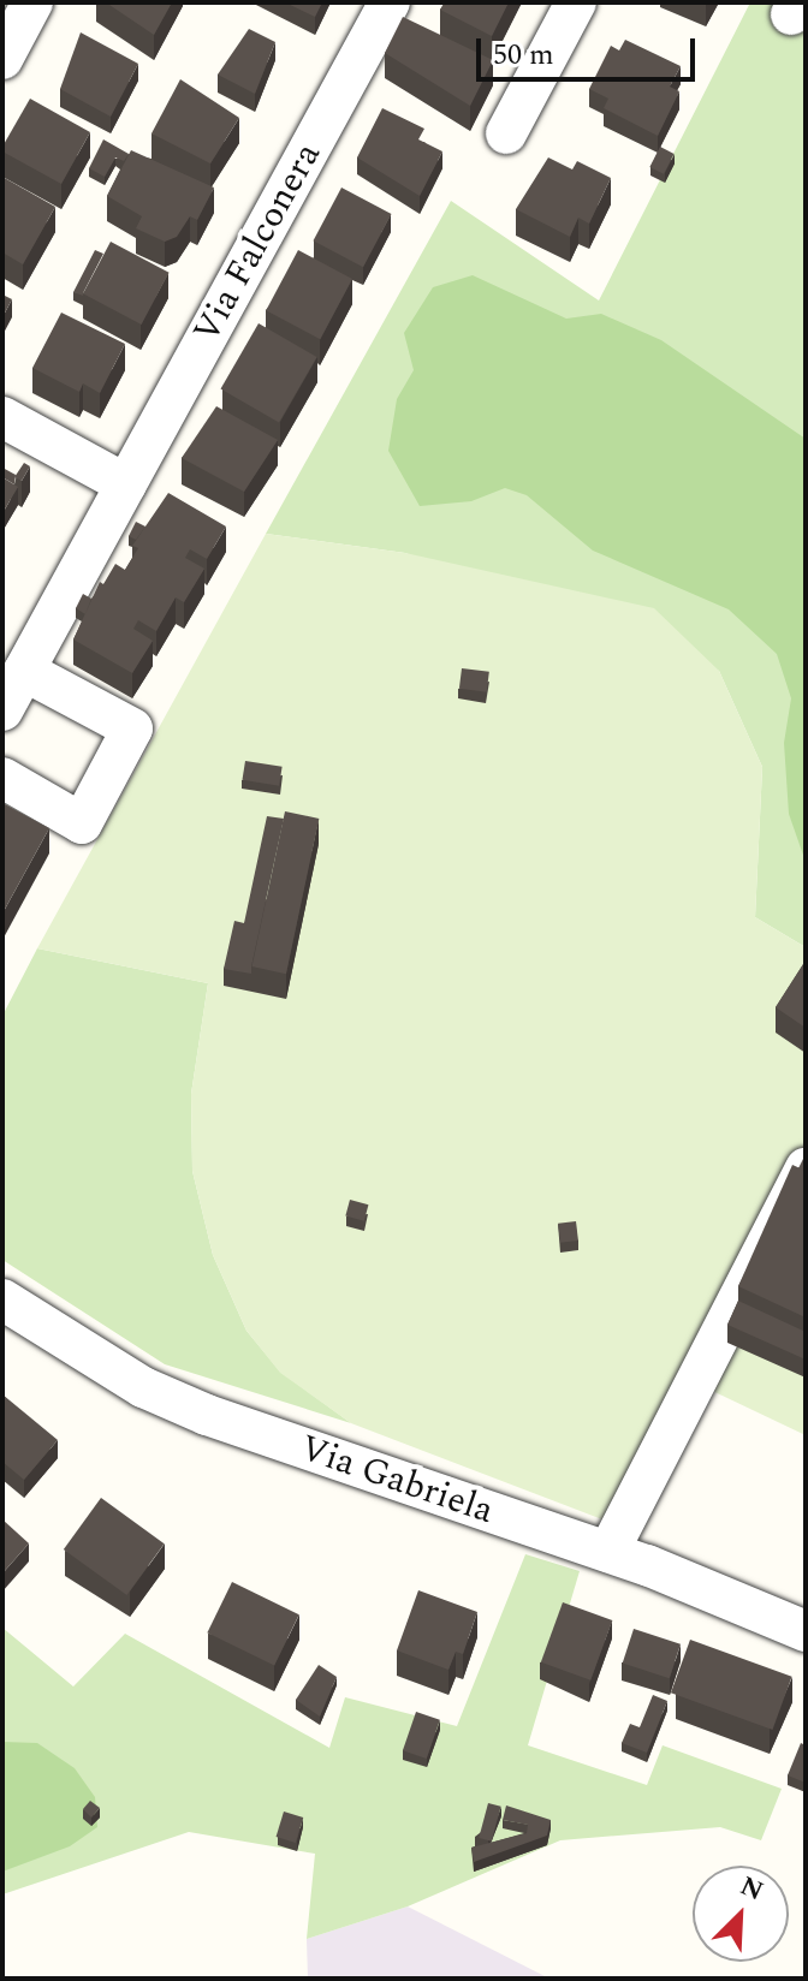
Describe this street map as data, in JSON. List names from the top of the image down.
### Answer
{
  "streets": {
    "street": ["Via Falconera", "Via Gabriela"]
  },
  "scale_bar": "50 m",
  "north": "top right"
}
